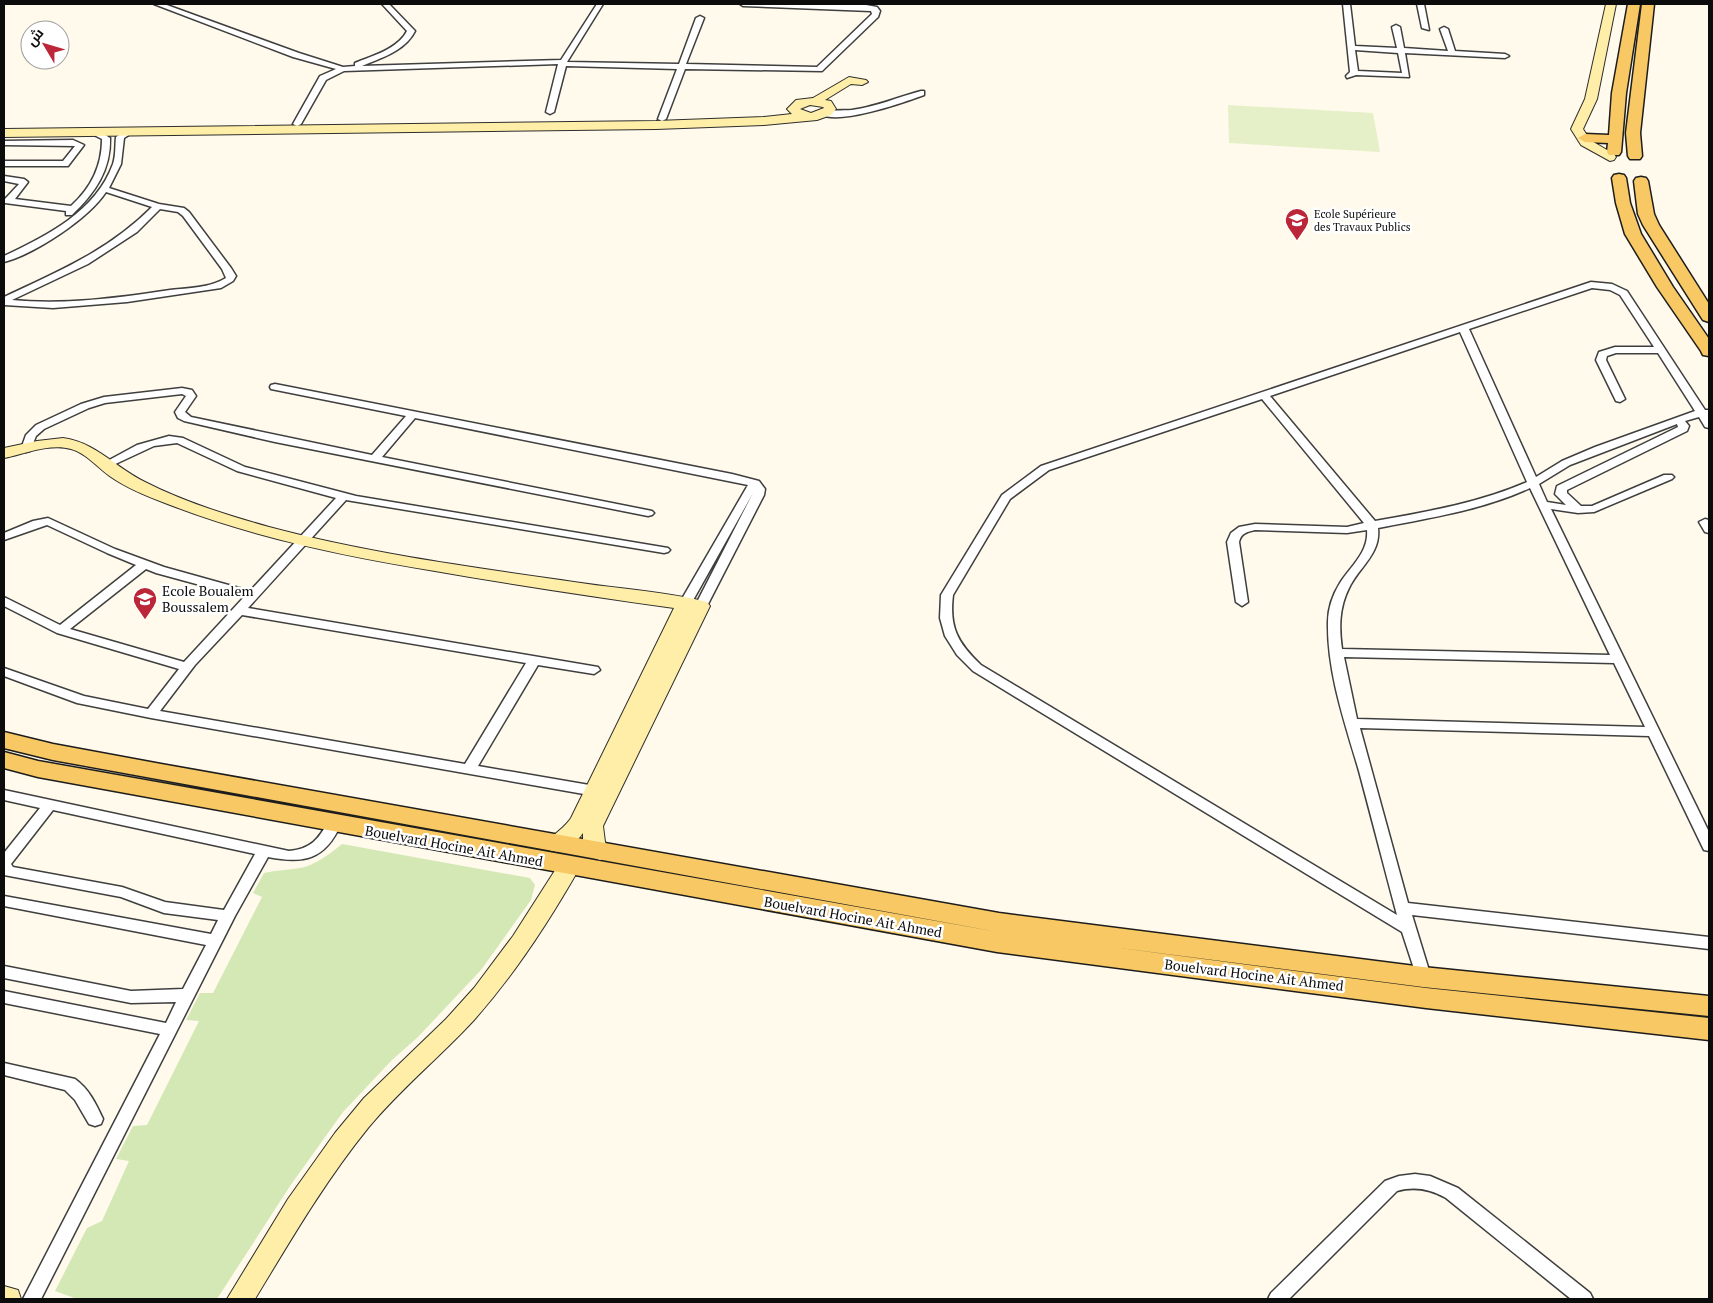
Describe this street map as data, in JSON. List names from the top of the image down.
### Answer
{
  "streets": {
    "main road": ["Bouelvard Hocine Ait Ahmed"]
  },
  "places": {
    "school or university": ["Ecole Supérieure des Travaux Publics", "Ecole Boualem Boussalem"]
  },
  "north": "top left"
}
